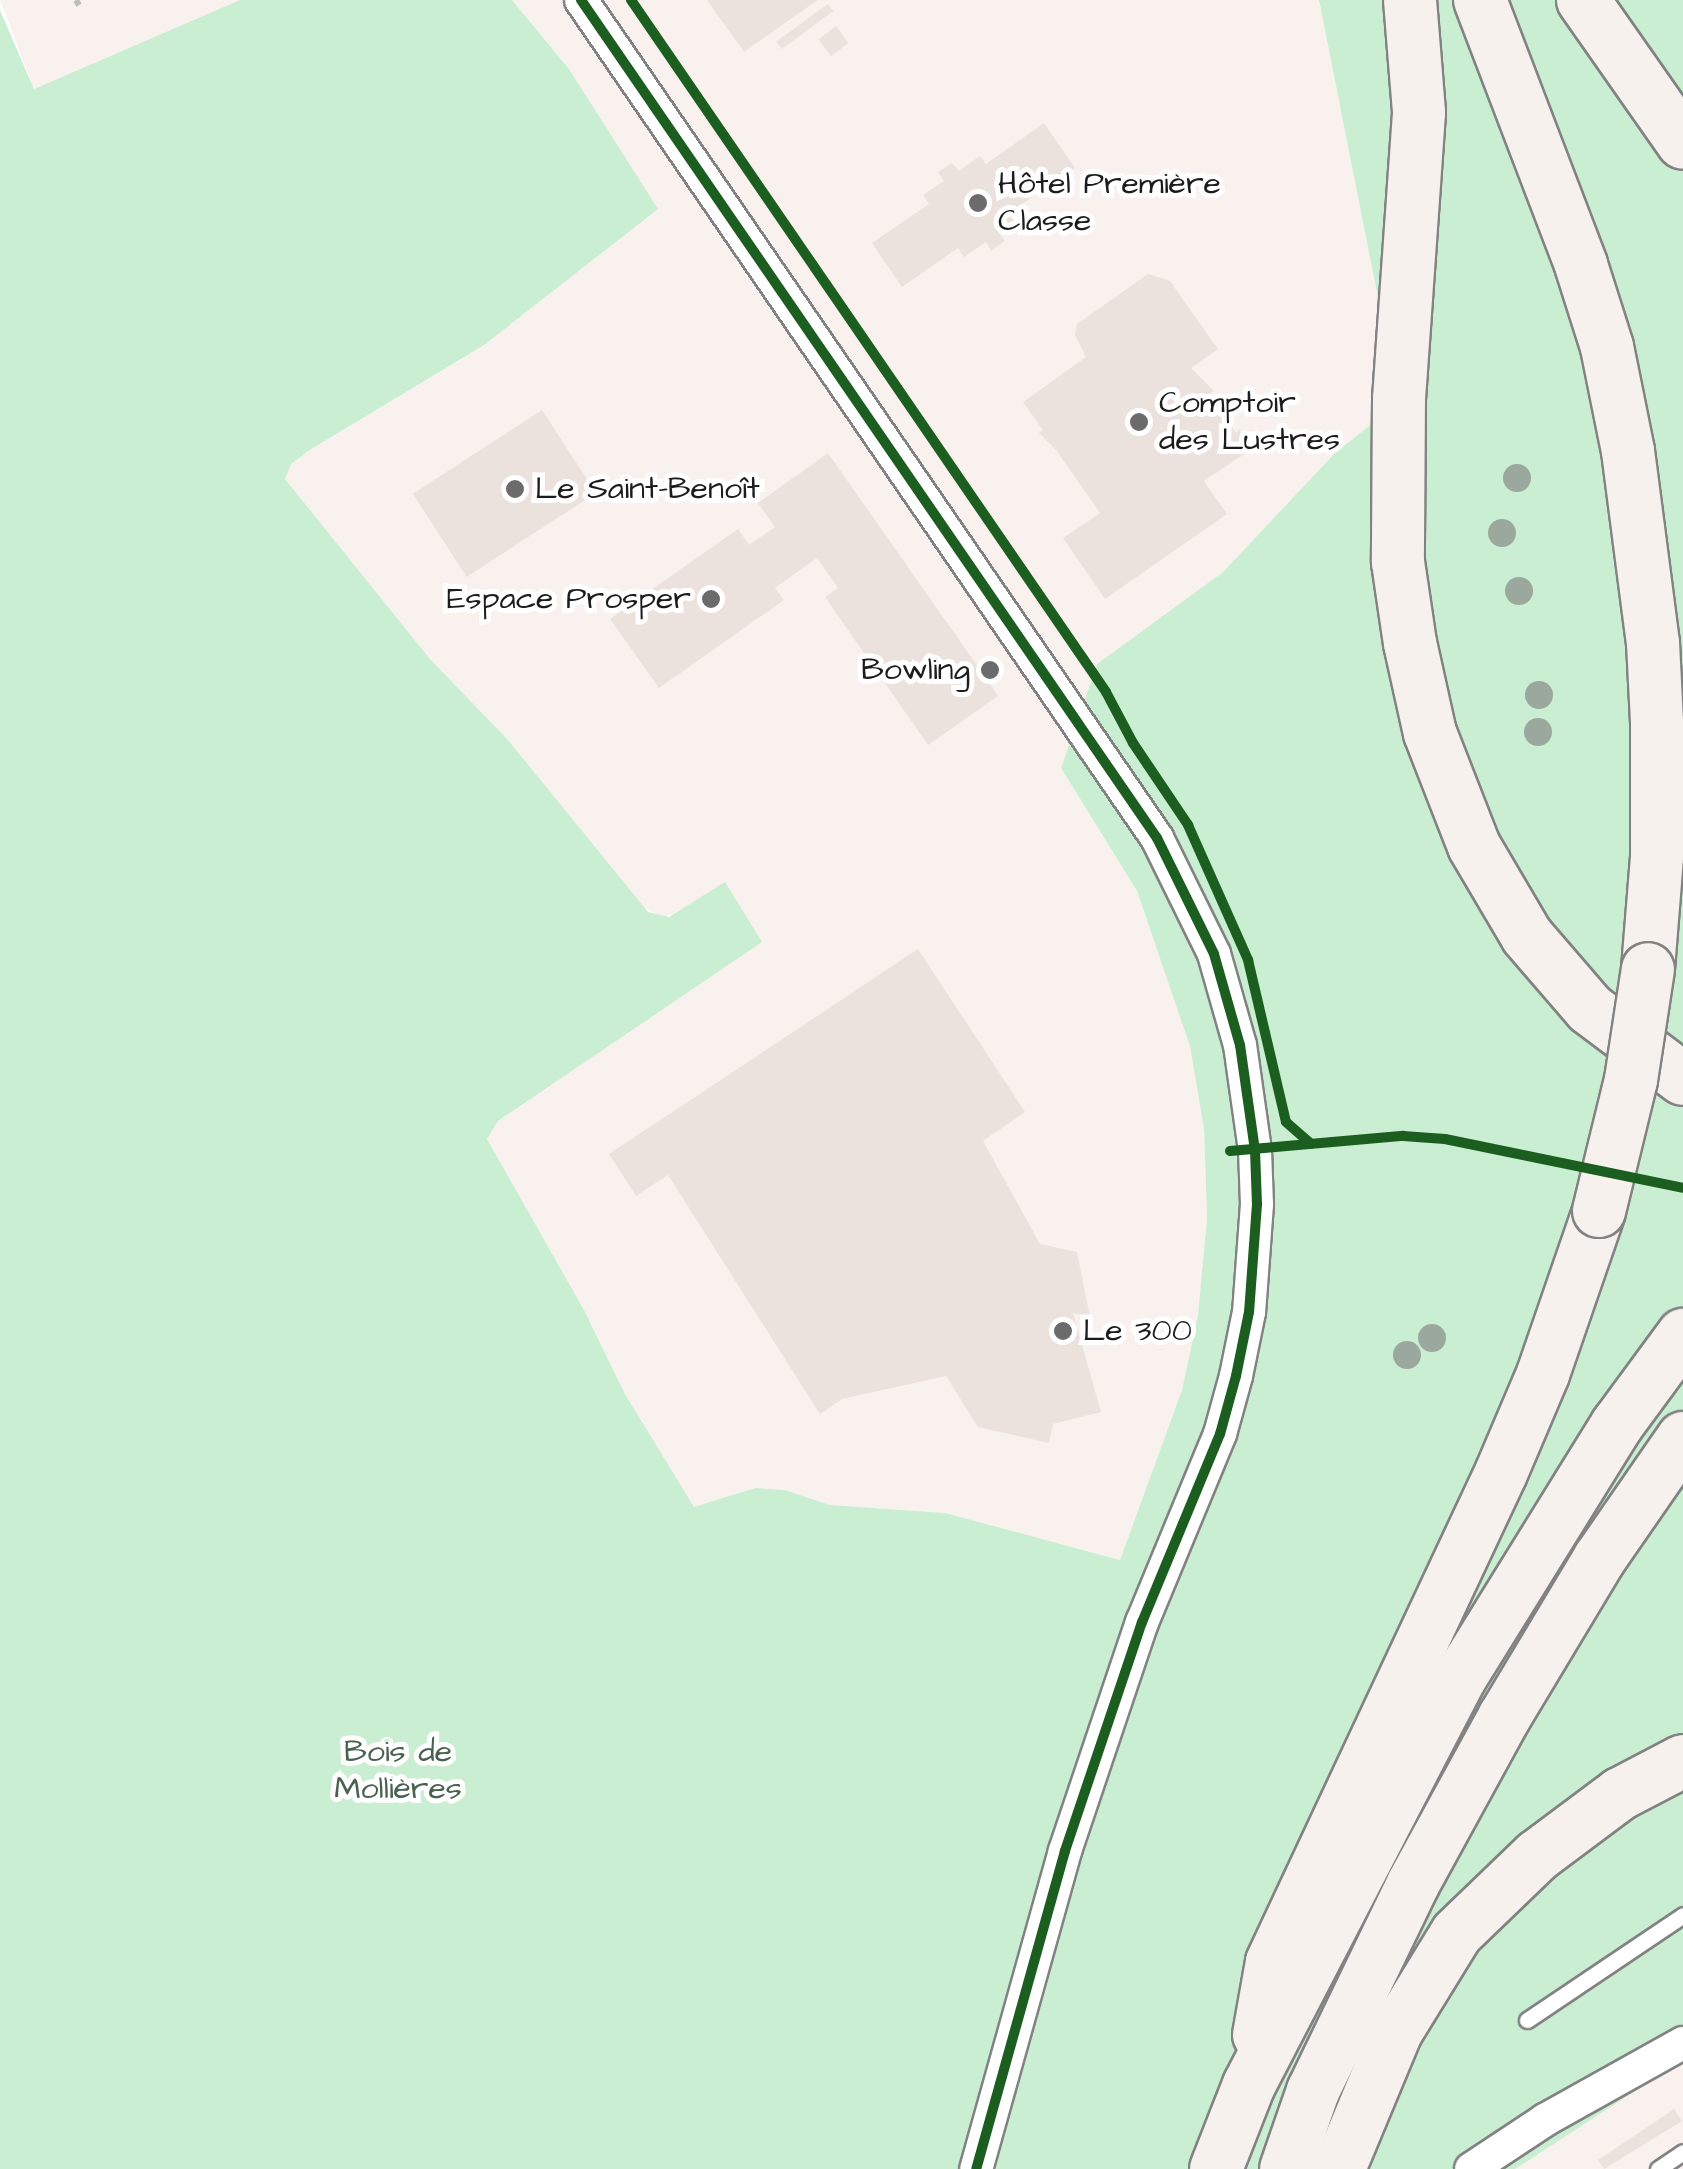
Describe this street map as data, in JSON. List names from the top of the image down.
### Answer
{
  "parks": ["Bois de Mollières"],
  "places": [
    "Hôtel Première Classe",
    "Comptoir des Lustres",
    "Le Saint-Benoît",
    "Espace Prosper",
    "Bowling",
    "Le 300"
  ]
}
